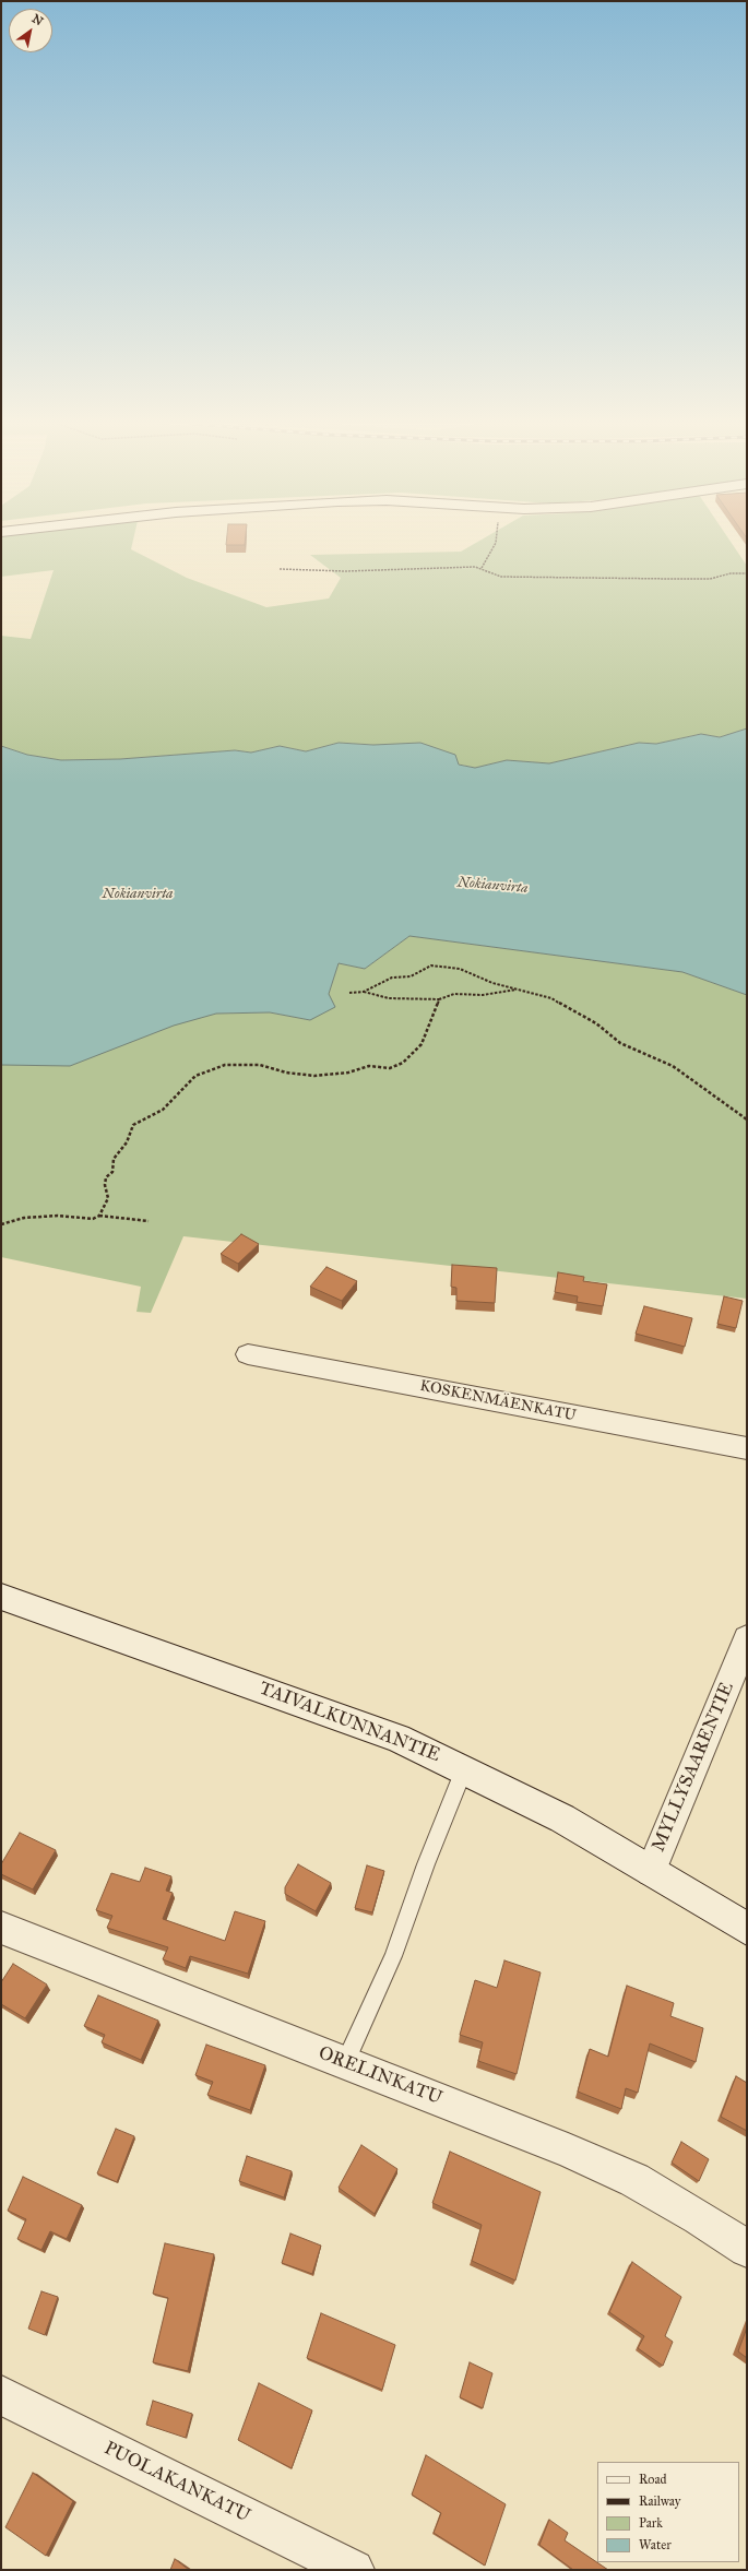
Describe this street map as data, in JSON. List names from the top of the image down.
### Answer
{
  "streets": {
    "street": [
      "KOSKENMÄENKATU",
      "TAIVALKUNNANTIE",
      "MYLLYSAARENTIE",
      "ORELINKATU",
      "PUOLAKANKATU"
    ]
  },
  "crossings": [
    ["TAIVALKUNNANTIE", "MYLLYSAARENTIE"]
  ],
  "water": ["Nokianvirta"],
  "legend": [
    "Road",
    "Railway",
    "Park",
    "Water"
  ],
  "north": "top right"
}
